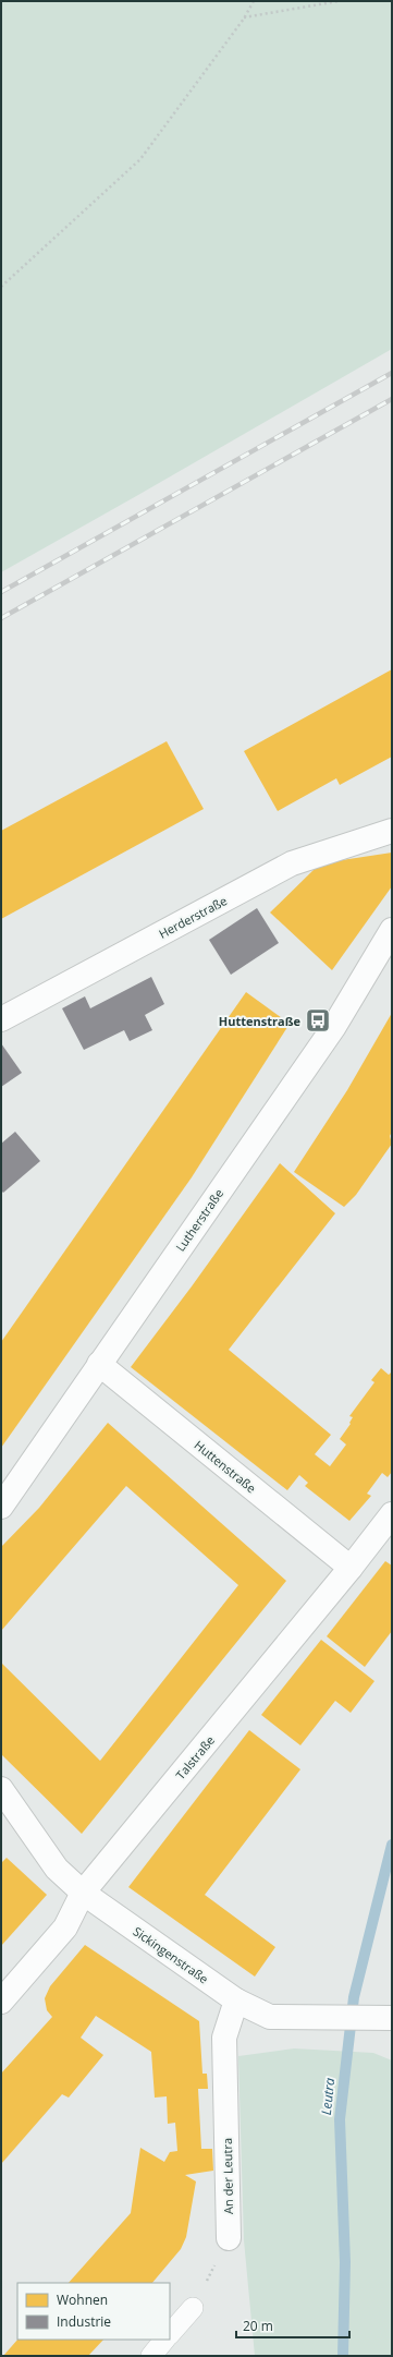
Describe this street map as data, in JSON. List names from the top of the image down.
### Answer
{
  "streets": {
    "street": [
      "Herderstraße",
      "Lutherstraße",
      "Huttenstraße",
      "Talstraße",
      "Sickingenstraße",
      "An der Leutra"
    ]
  },
  "crossings": [
    ["Lutherstraße", "Huttenstraße"],
    ["Huttenstraße", "Talstraße"],
    ["Talstraße", "Sickingenstraße"],
    ["Sickingenstraße", "An der Leutra"]
  ],
  "water": ["Leutra"],
  "places": {
    "bus stop": ["Huttenstraße"]
  },
  "legend": ["Wohnen", "Industrie"],
  "scale_bar": "20 m"
}
